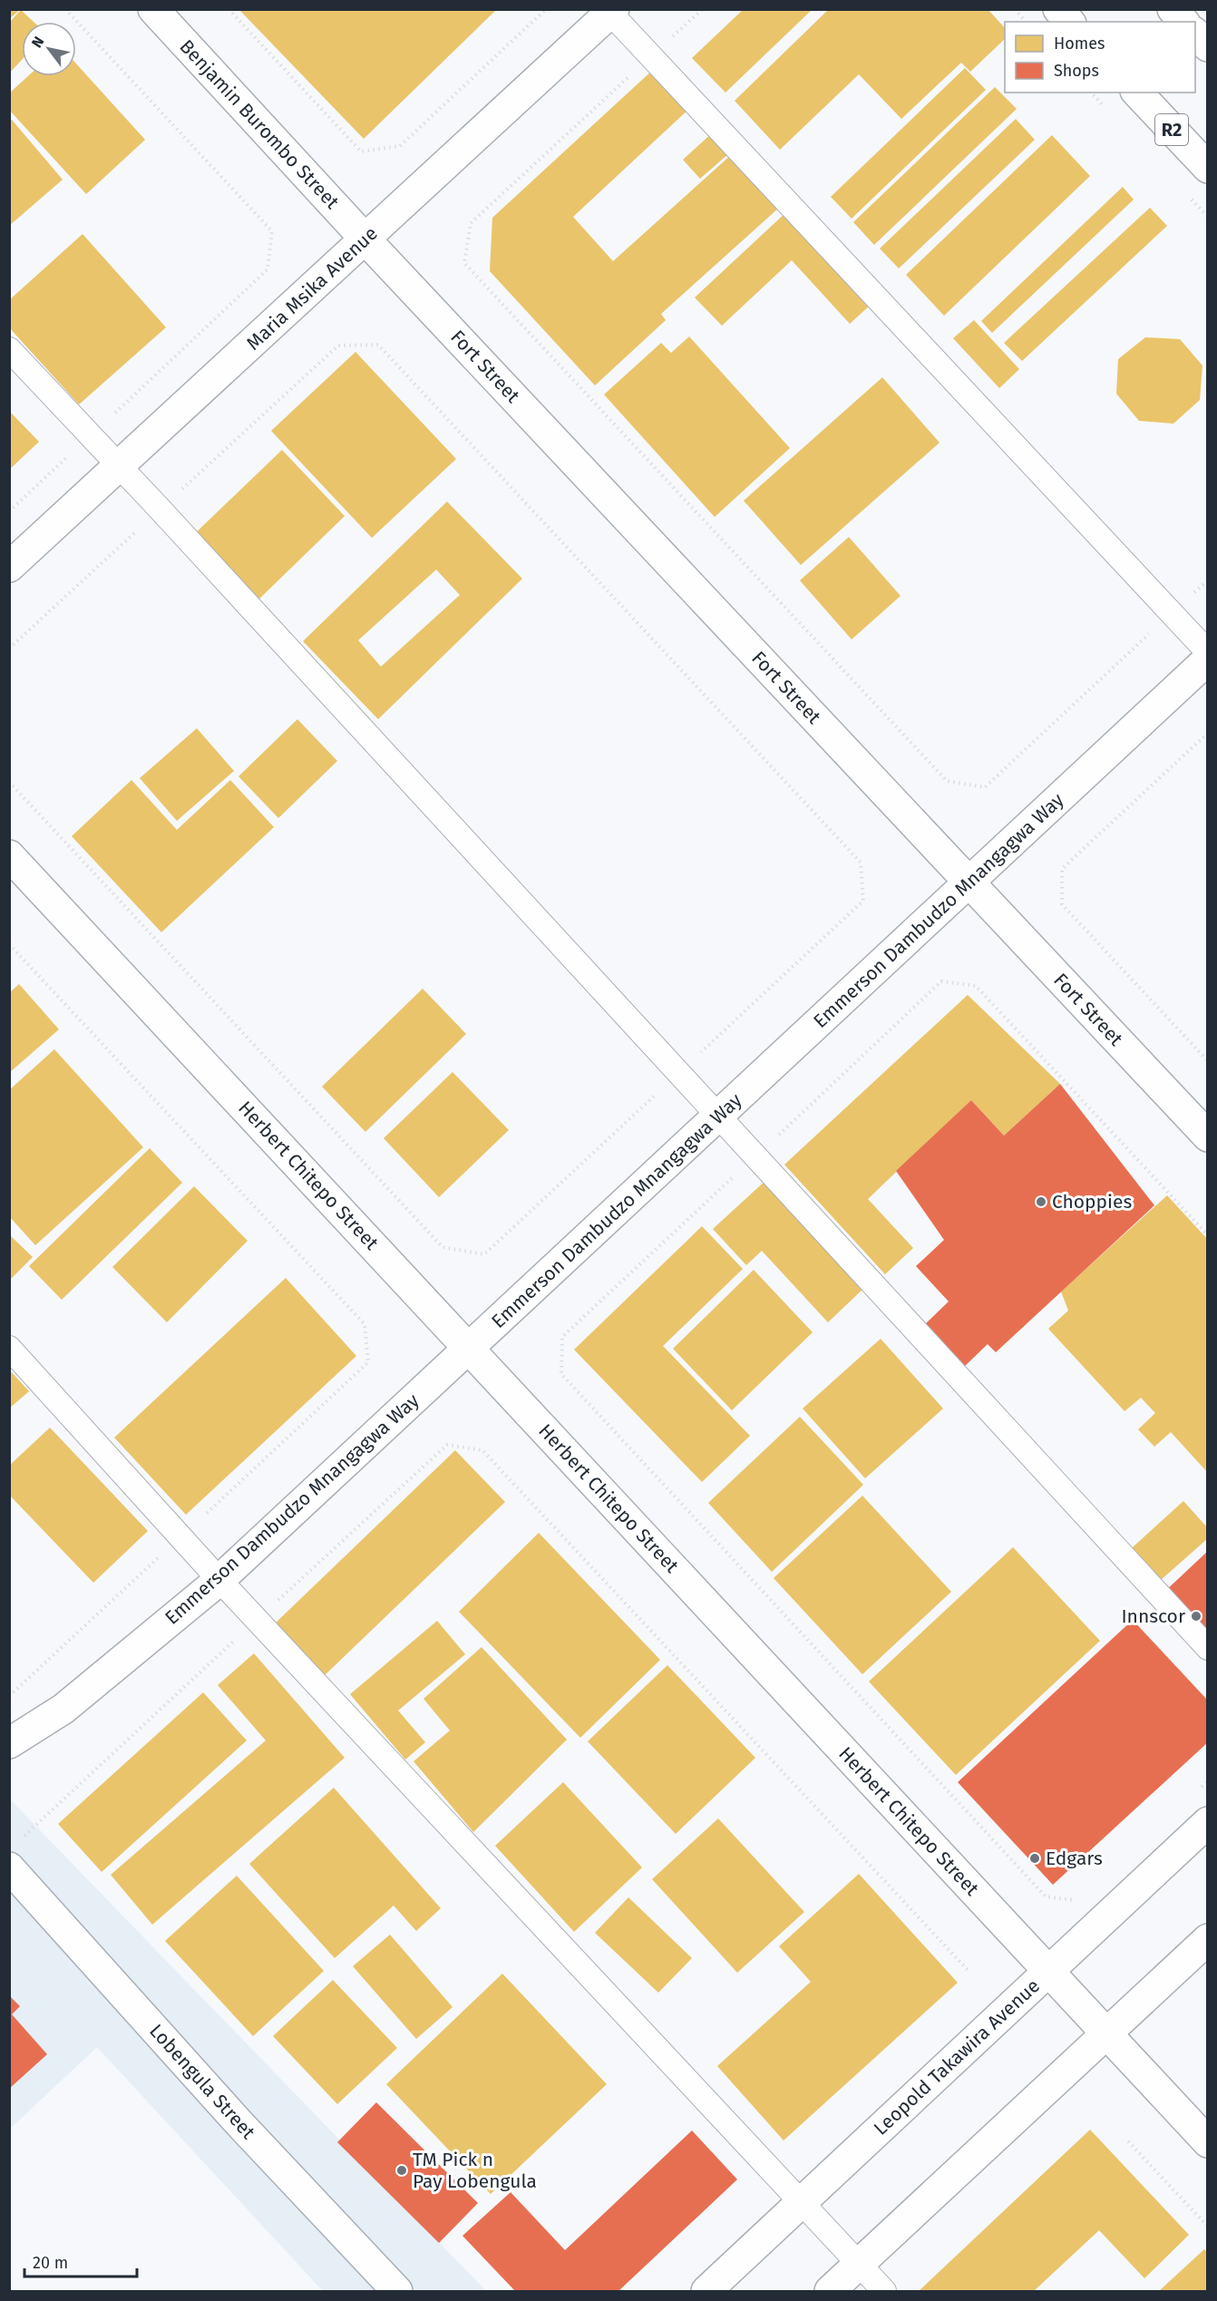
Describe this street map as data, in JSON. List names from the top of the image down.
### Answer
{
  "streets": {
    "main road": [
      "Benjamin Burombo Street",
      "R2",
      "Maria Msika Avenue",
      "Fort Street",
      "Emmerson Dambudzo Mnangagwa Way",
      "Herbert Chitepo Street",
      "Leopold Takawira Avenue",
      "Lobengula Street"
    ]
  },
  "crossings": [
    ["Benjamin Burombo Street", "Maria Msika Avenue"],
    ["Benjamin Burombo Street", "Fort Street"],
    ["Maria Msika Avenue", "Fort Street"],
    ["Fort Street", "Emmerson Dambudzo Mnangagwa Way"],
    ["Emmerson Dambudzo Mnangagwa Way", "Herbert Chitepo Street"],
    ["Herbert Chitepo Street", "Leopold Takawira Avenue"]
  ],
  "places": [
    "Choppies",
    "Innscor",
    "Edgars",
    "TM Pick n Pay Lobengula"
  ],
  "legend": ["Homes", "Shops"],
  "scale_bar": "20 m",
  "north": "top left"
}
